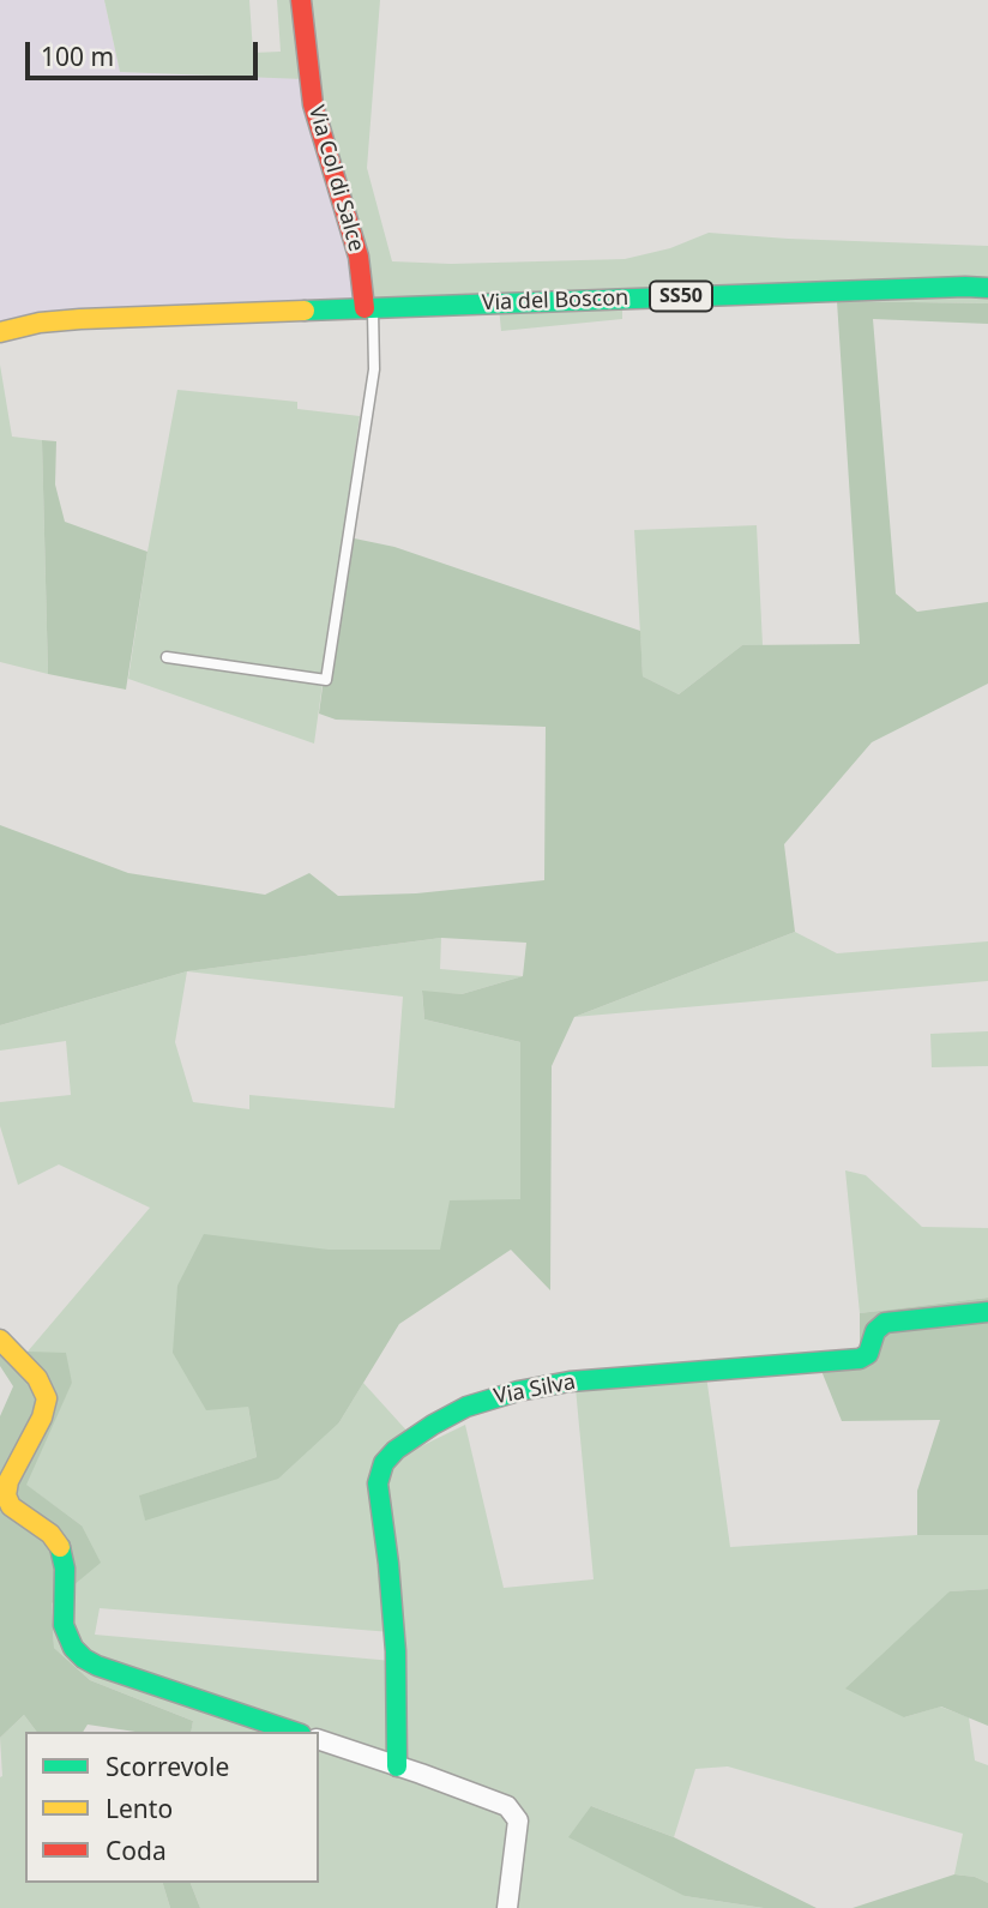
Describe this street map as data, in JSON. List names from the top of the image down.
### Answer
{
  "streets": {
    "street": [
      "Via Col di Salce",
      "SS50",
      "Via del Boscon",
      "Via Silva"
    ]
  },
  "crossings": [
    ["Via Col di Salce", "Via del Boscon"]
  ],
  "legend": ["Scorrevole", "Lento", "Coda"],
  "scale_bar": "100 m"
}
